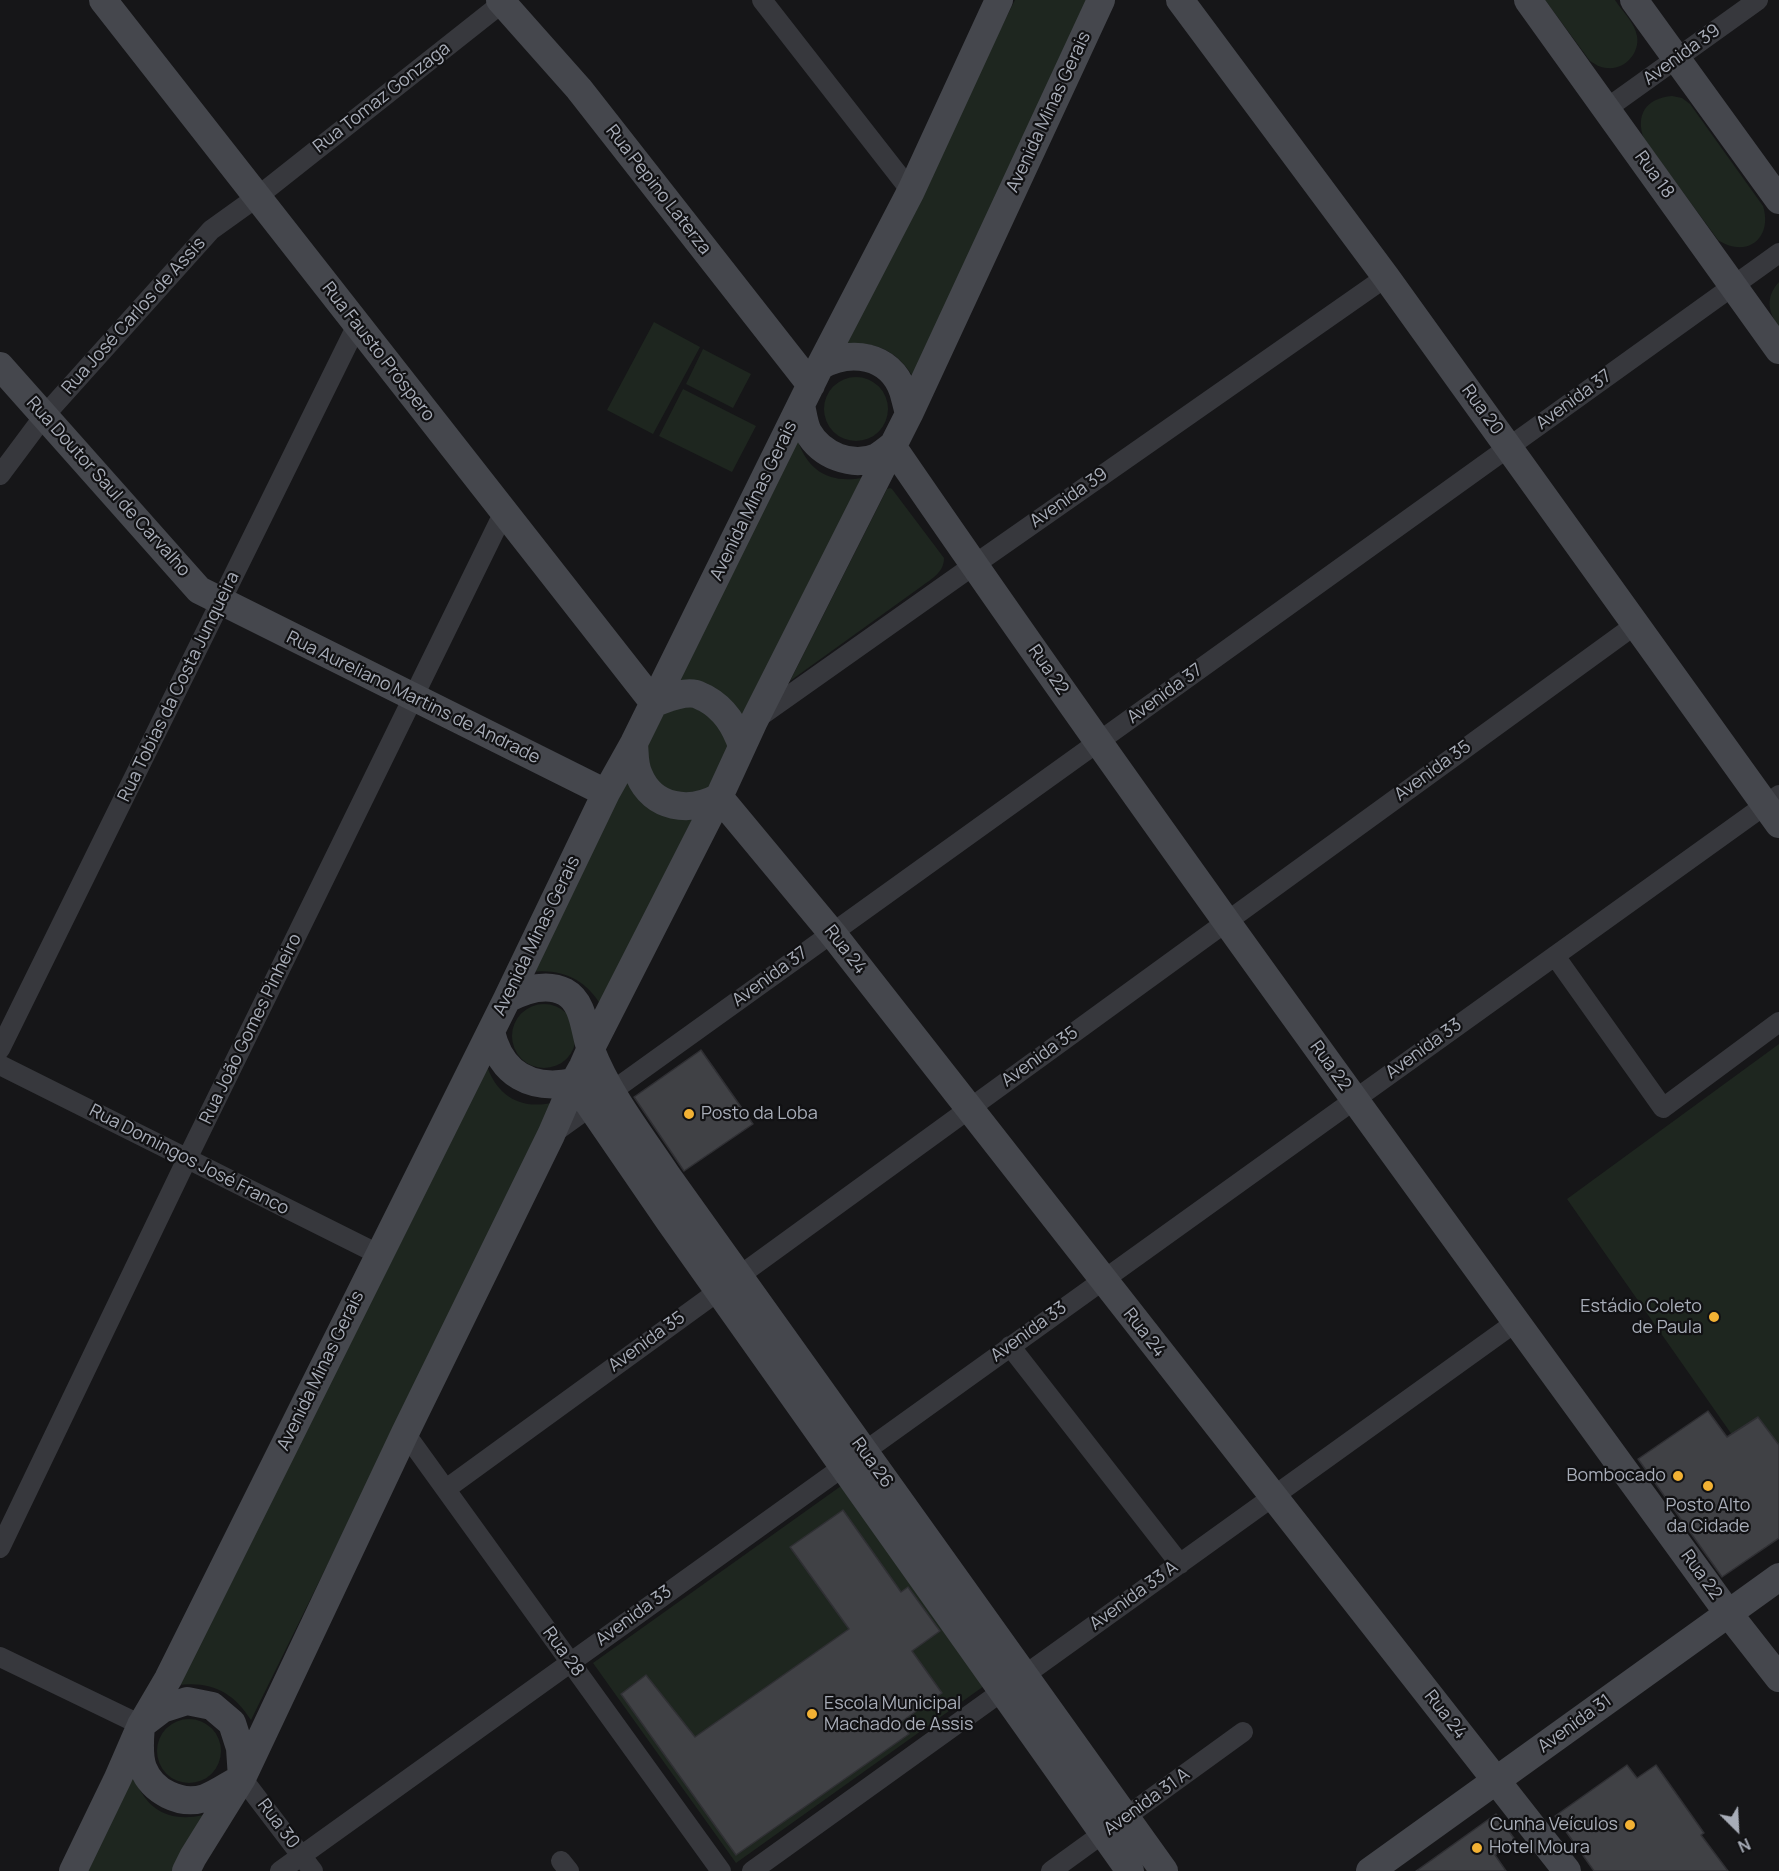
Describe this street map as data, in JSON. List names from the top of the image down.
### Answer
{
  "streets": {
    "street": [
      "Avenida 39",
      "Rua Tomaz Gonzaga",
      "Avenida Minas Gerais",
      "Rua 18",
      "Rua Pepino Laterza",
      "Rua José Carlos de Assis",
      "Rua Fausto Próspero",
      "Avenida 37",
      "Rua 20",
      "Rua Doutor Saul de Carvalho",
      "Rua 22",
      "Rua Tobias da Costa Junqueira",
      "Rua Aureliano Martins de Andrade",
      "Avenida 35",
      "Rua 24",
      "Rua João Gomes Pinheiro",
      "Avenida 33",
      "Rua Domingos José Franco",
      "Rua 26",
      "Avenida 33 A",
      "Rua 28",
      "Avenida 31",
      "Avenida 31 A",
      "Rua 30"
    ]
  },
  "crossings": [
    ["Avenida 39", "Avenida Minas Gerais"],
    ["Avenida 39", "Rua 18"],
    ["Avenida 39", "Rua 20"],
    ["Avenida 39", "Rua 22"],
    ["Rua Tomaz Gonzaga", "Rua Pepino Laterza"],
    ["Rua Tomaz Gonzaga", "Rua José Carlos de Assis"],
    ["Rua Tomaz Gonzaga", "Rua Fausto Próspero"],
    ["Avenida Minas Gerais", "Rua Pepino Laterza"],
    ["Avenida Minas Gerais", "Rua Fausto Próspero"],
    ["Avenida Minas Gerais", "Avenida 37"],
    ["Avenida Minas Gerais", "Rua 22"],
    ["Avenida Minas Gerais", "Rua Aureliano Martins de Andrade"],
    ["Avenida Minas Gerais", "Rua 24"],
    ["Avenida Minas Gerais", "Rua Domingos José Franco"],
    ["Avenida Minas Gerais", "Rua 26"],
    ["Avenida Minas Gerais", "Rua 28"],
    ["Avenida Minas Gerais", "Rua 30"],
    ["Rua 18", "Avenida 37"],
    ["Rua Pepino Laterza", "Rua 22"],
    ["Rua José Carlos de Assis", "Rua Fausto Próspero"],
    ["Rua José Carlos de Assis", "Rua Doutor Saul de Carvalho"],
    ["Rua Fausto Próspero", "Rua Tobias da Costa Junqueira"],
    ["Rua Fausto Próspero", "Rua 24"],
    ["Rua Fausto Próspero", "Rua João Gomes Pinheiro"],
    ["Avenida 37", "Rua 20"],
    ["Avenida 37", "Rua 22"],
    ["Avenida 37", "Rua 24"],
    ["Avenida 37", "Rua 26"],
    ["Rua 20", "Avenida 35"],
    ["Rua 20", "Avenida 33"],
    ["Rua Doutor Saul de Carvalho", "Rua Tobias da Costa Junqueira"],
    ["Rua Doutor Saul de Carvalho", "Rua Aureliano Martins de Andrade"],
    ["Rua 22", "Avenida 35"],
    ["Rua 22", "Avenida 33"],
    ["Rua 22", "Avenida 33 A"],
    ["Rua 22", "Avenida 31"],
    ["Rua Tobias da Costa Junqueira", "Rua Aureliano Martins de Andrade"],
    ["Rua Aureliano Martins de Andrade", "Rua João Gomes Pinheiro"],
    ["Avenida 35", "Rua 24"],
    ["Avenida 35", "Rua 26"],
    ["Avenida 35", "Rua 28"],
    ["Rua 24", "Avenida 33"],
    ["Rua 24", "Avenida 33 A"],
    ["Rua 24", "Avenida 31"],
    ["Rua João Gomes Pinheiro", "Rua Domingos José Franco"],
    ["Avenida 33", "Rua 26"],
    ["Avenida 33", "Rua 28"],
    ["Avenida 33", "Rua 30"],
    ["Rua 26", "Avenida 33 A"],
    ["Rua 26", "Avenida 31 A"]
  ],
  "places": [
    "Posto da Loba",
    "Estádio Coleto de Paula",
    "Bombocado",
    "Posto Alto da Cidade",
    "Escola Municipal Machado de Assis",
    "Cunha Veículos",
    "Hotel Moura"
  ],
  "north": "bottom right"
}
